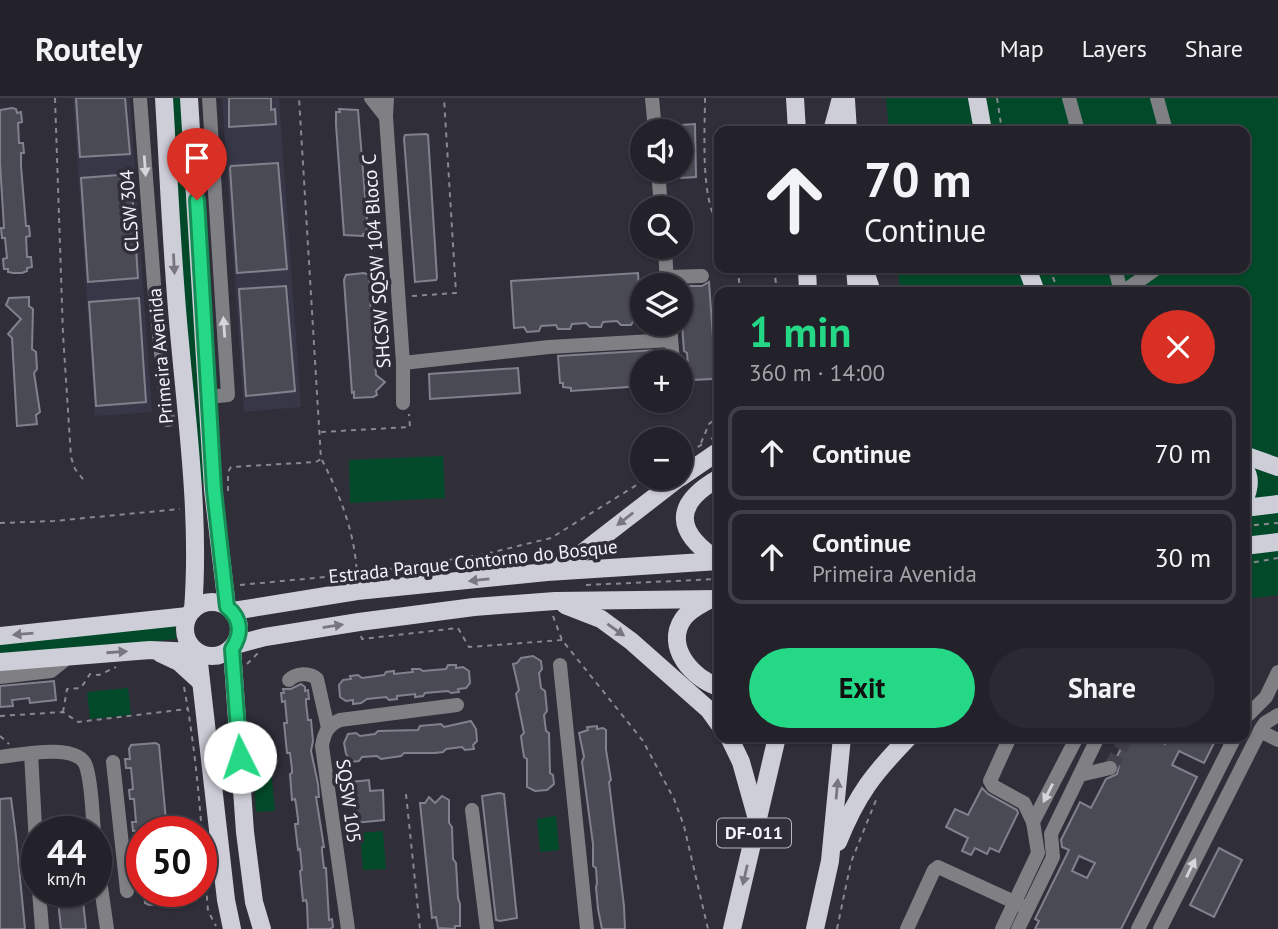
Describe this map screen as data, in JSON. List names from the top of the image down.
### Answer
{
  "streets": {
    "main road": ["Primeira Avenida", "Estrada Parque Contorno do Bosque", "DF-011"],
    "street": ["CLSW 304", "SHCSW SQSW 104 Bloco C", "SQSW 105"]
  },
  "crossings": [
    ["Primeira Avenida", "Estrada Parque Contorno do Bosque"]
  ],
  "page": {
    "header": "Routely",
    "nav": ["Map", "Layers", "Share"],
    "map_buttons": ["+", "−"],
    "turn": ["70 m", "Continue"],
    "heading": ["1 min", "360 m · 14:00"],
    "list": [
      {
        "name": "Continue",
        "value": "70 m"
      },
      {
        "name": "Continue",
        "note": "Primeira Avenida",
        "value": "30 m"
      }
    ],
    "buttons": ["Exit", "Share"],
    "speed": "44 km/h",
    "limit": "50"
  }
}
